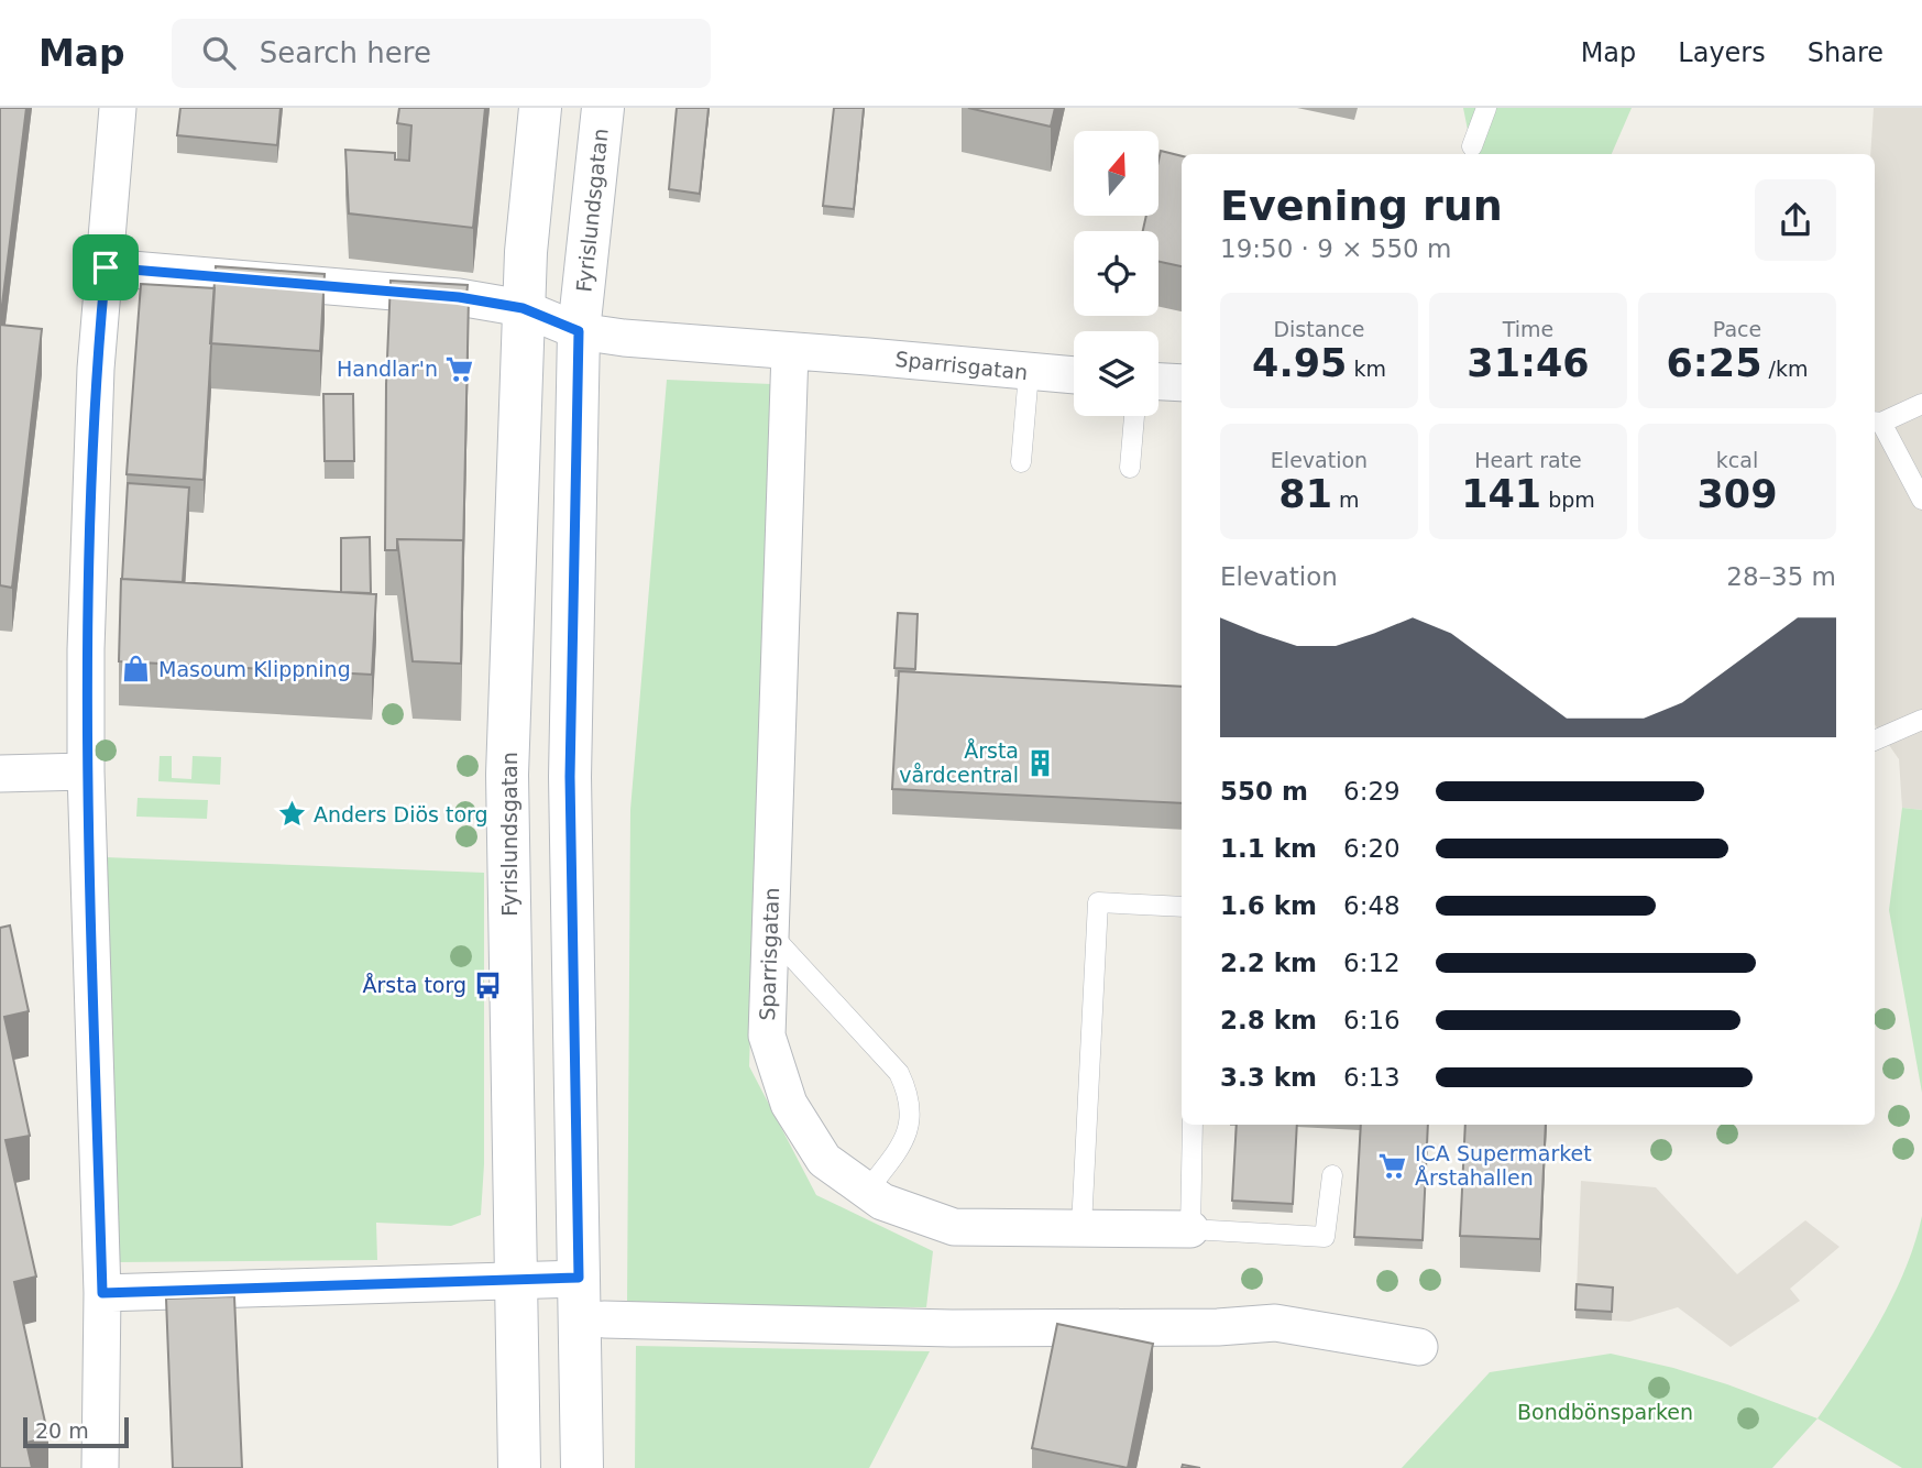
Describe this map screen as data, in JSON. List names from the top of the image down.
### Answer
{
  "streets": {
    "main road": ["Fyrislundsgatan"],
    "street": ["Sparrisgatan"]
  },
  "crossings": [
    ["Fyrislundsgatan", "Sparrisgatan"]
  ],
  "parks": ["Bondbönsparken"],
  "places": {
    "supermarket": ["Handlar'n", "ICA Supermarket Årstahallen"],
    "shop": ["Masoum Klippning"],
    "building": ["Årsta vårdcentral"],
    "place": ["Anders Diös torg"],
    "bus stop": ["Årsta torg"]
  },
  "scale_bar": "20 m",
  "north": "top",
  "page": {
    "header": "Map",
    "search": "Search here",
    "nav": ["Map", "Layers", "Share"],
    "heading": ["Evening run", "19:50 · 9 × 550 m"],
    "stats": [
      ["Distance", "4.95 km"],
      ["Time", "31:46"],
      ["Pace", "6:25 /km"],
      ["Elevation", "81 m"],
      ["Heart rate", "141 bpm"],
      ["kcal", "309"]
    ],
    "chart": ["Elevation", "28–35 m"],
    "list": [
      {
        "name": "550 m",
        "note": "6:29"
      },
      {
        "name": "1.1 km",
        "note": "6:20"
      },
      {
        "name": "1.6 km",
        "note": "6:48"
      },
      {
        "name": "2.2 km",
        "note": "6:12"
      },
      {
        "name": "2.8 km",
        "note": "6:16"
      },
      {
        "name": "3.3 km",
        "note": "6:13"
      }
    ],
    "scale": "20 m"
  }
}
